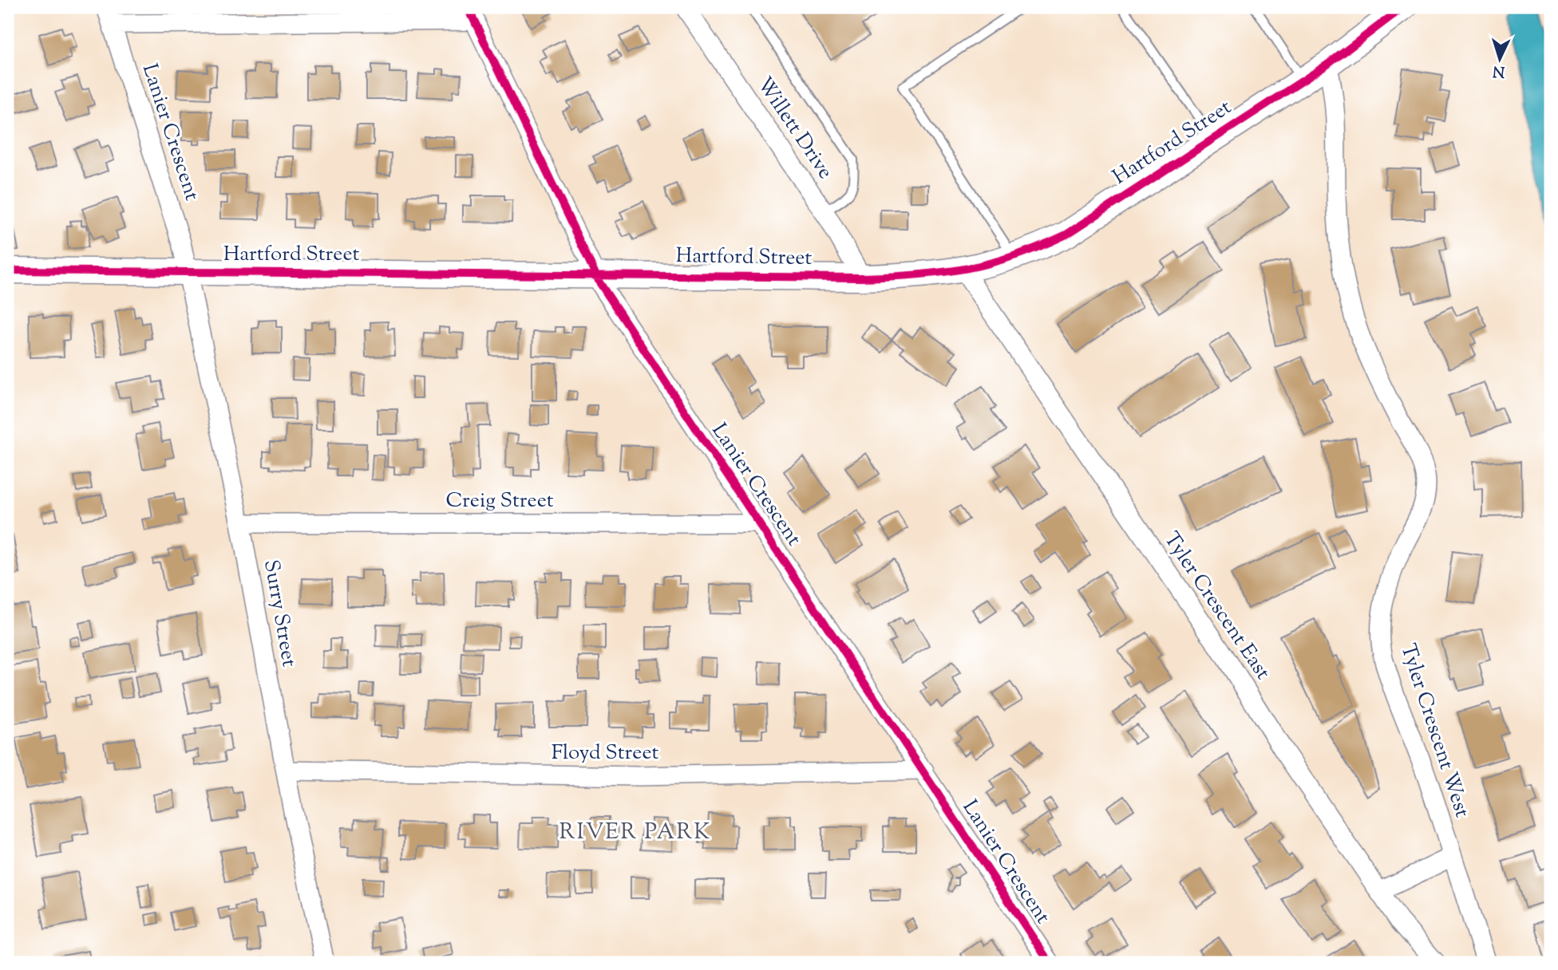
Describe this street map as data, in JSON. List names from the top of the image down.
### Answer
{
  "streets": {
    "street": [
      "Willett Drive",
      "Lanier Crescent",
      "Hartford Street",
      "Creig Street",
      "Tyler Crescent East",
      "Surry Street",
      "Tyler Crescent West",
      "Floyd Street"
    ]
  },
  "crossings": [
    ["Willett Drive", "Hartford Street"],
    ["Lanier Crescent", "Hartford Street"],
    ["Lanier Crescent", "Creig Street"],
    ["Lanier Crescent", "Surry Street"],
    ["Lanier Crescent", "Floyd Street"],
    ["Hartford Street", "Tyler Crescent East"],
    ["Hartford Street", "Surry Street"],
    ["Hartford Street", "Tyler Crescent West"],
    ["Creig Street", "Surry Street"],
    ["Surry Street", "Floyd Street"]
  ],
  "districts": ["RIVER PARK"],
  "north": "bottom"
}
